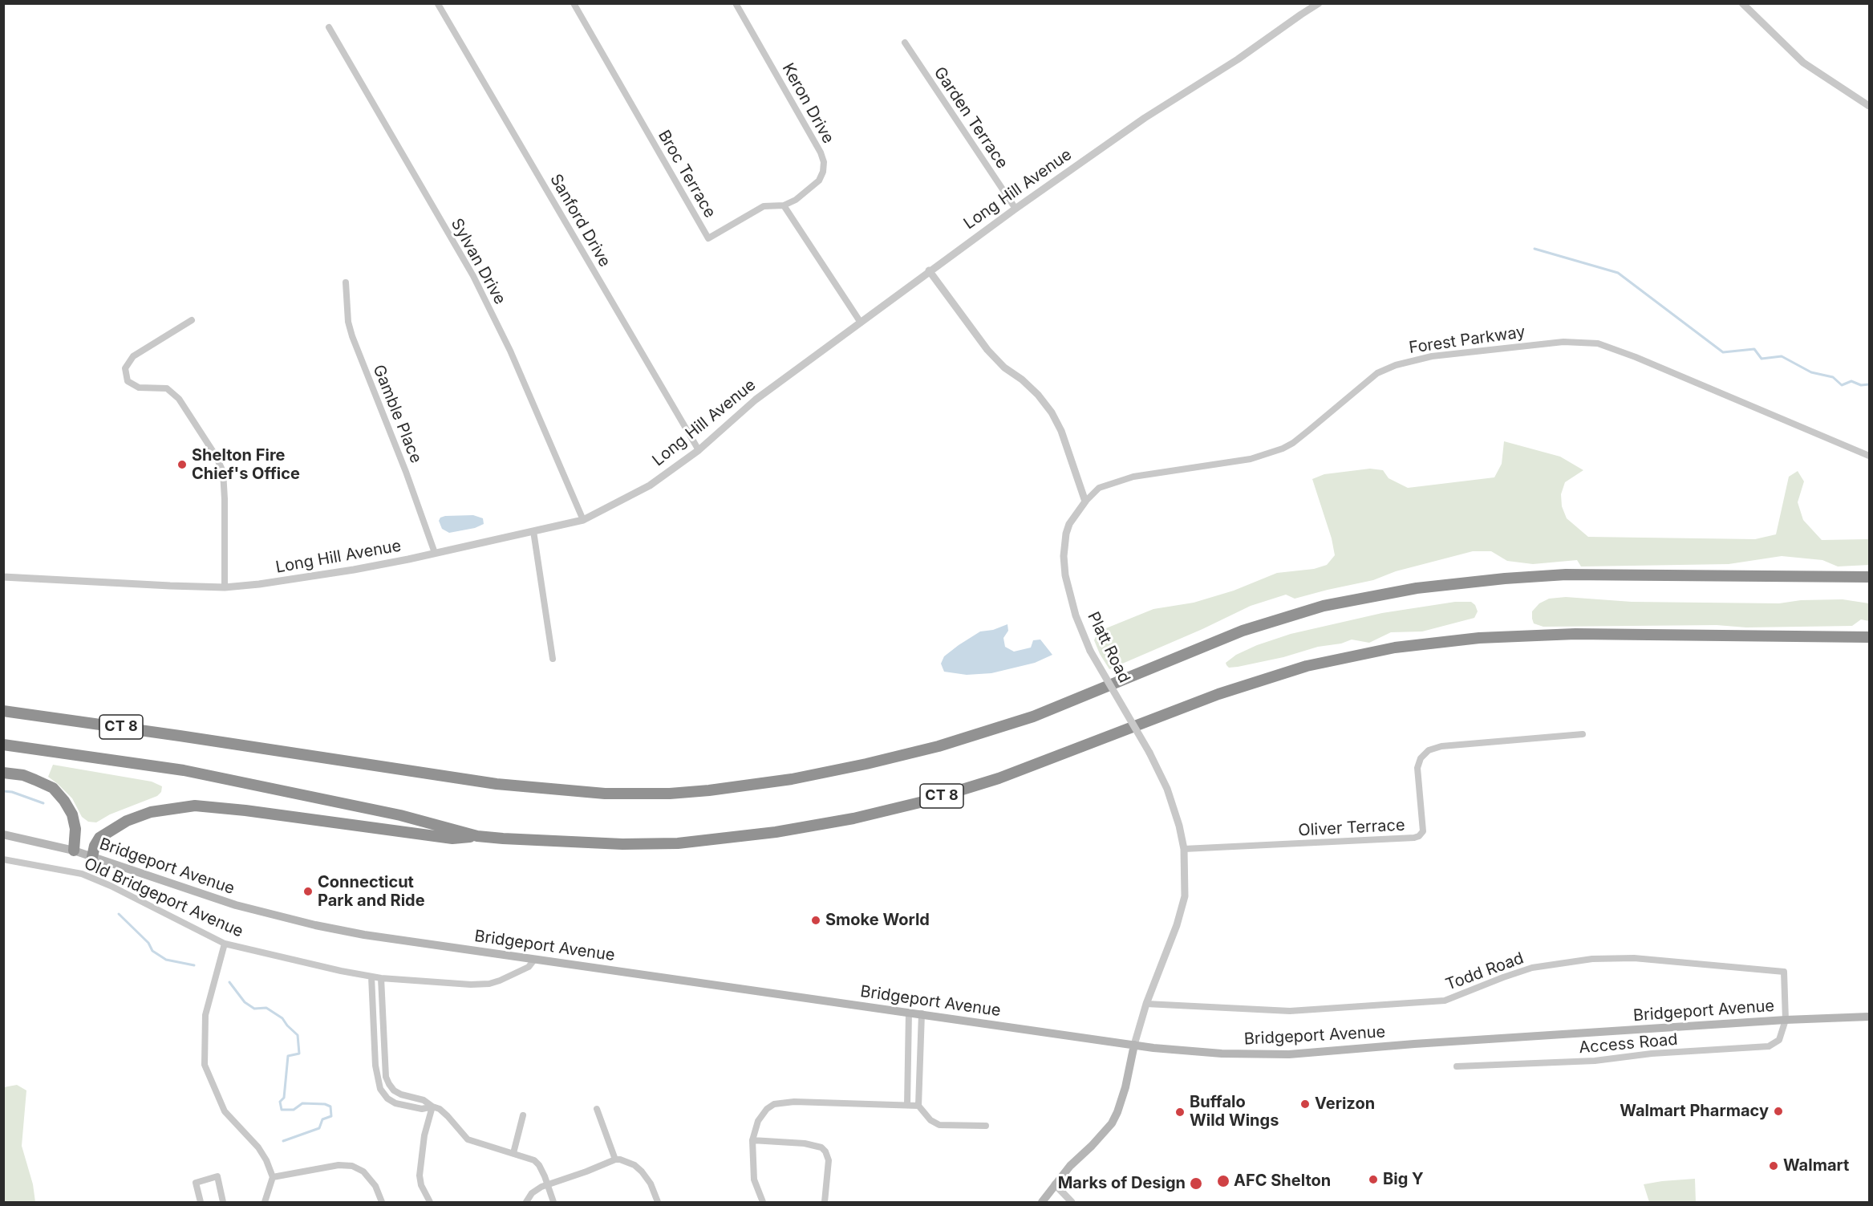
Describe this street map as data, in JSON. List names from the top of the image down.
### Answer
{
  "streets": {
    "highway": ["CT 8"],
    "main road": ["Bridgeport Avenue"],
    "street": [
      "Keron Drive",
      "Garden Terrace",
      "Broc Terrace",
      "Long Hill Avenue",
      "Sanford Drive",
      "Sylvan Drive",
      "Forest Parkway",
      "Gamble Place",
      "Platt Road",
      "Oliver Terrace",
      "Old Bridgeport Avenue",
      "Todd Road",
      "Access Road"
    ]
  },
  "crossings": [
    ["Keron Drive", "Broc Terrace"],
    ["Garden Terrace", "Long Hill Avenue"],
    ["Long Hill Avenue", "Sanford Drive"],
    ["Long Hill Avenue", "Sylvan Drive"],
    ["Long Hill Avenue", "Gamble Place"],
    ["Forest Parkway", "Platt Road"],
    ["Platt Road", "Oliver Terrace"],
    ["Platt Road", "Bridgeport Avenue"],
    ["Platt Road", "Todd Road"],
    ["Bridgeport Avenue", "Old Bridgeport Avenue"],
    ["Bridgeport Avenue", "Todd Road"],
    ["Bridgeport Avenue", "Access Road"],
    ["Todd Road", "Access Road"]
  ],
  "places": [
    "Shelton Fire Chief's Office",
    "Connecticut Park and Ride",
    "Smoke World",
    "Verizon",
    "Walmart Pharmacy",
    "Buffalo Wild Wings",
    "Walmart",
    "Big Y",
    "AFC Shelton",
    "Marks of Design"
  ]
}
